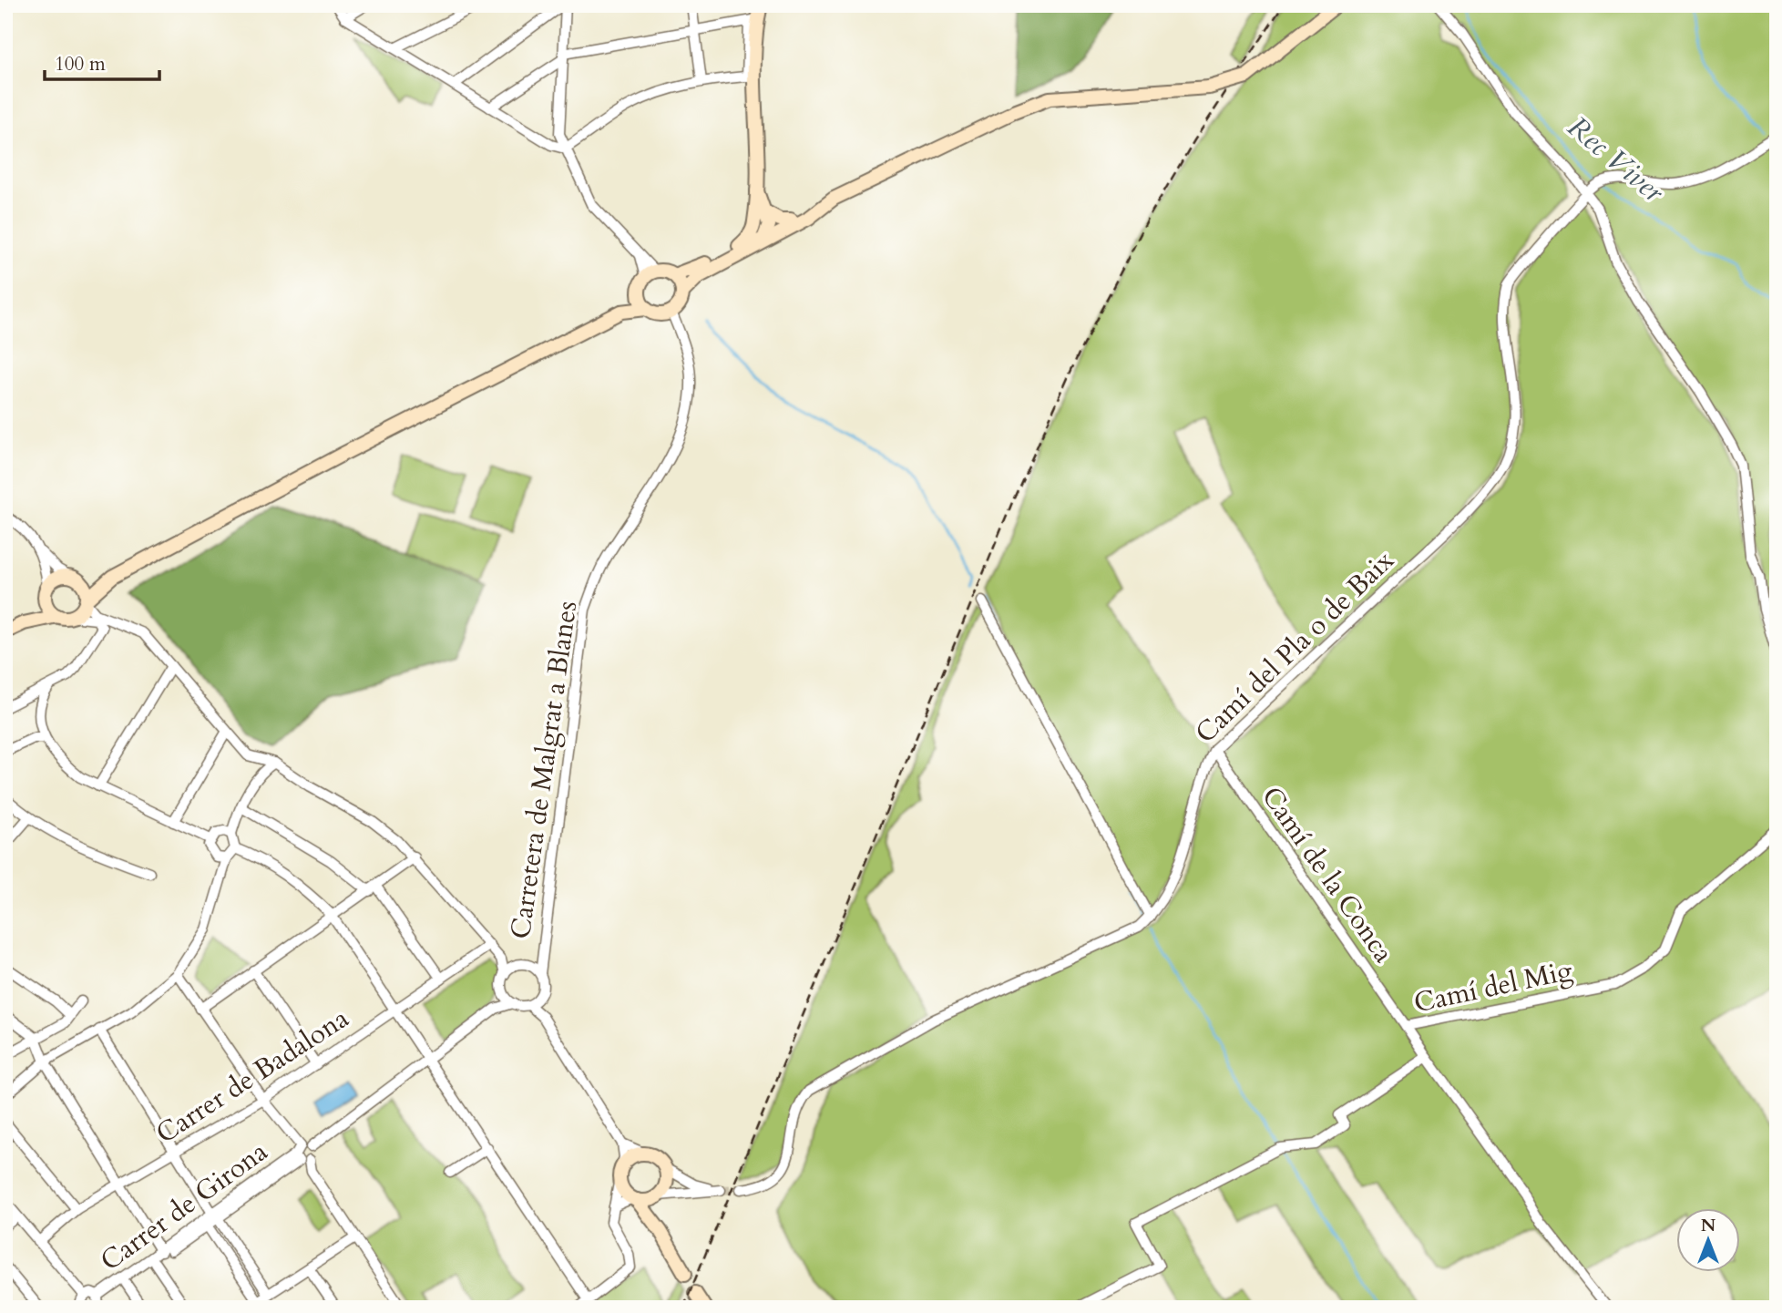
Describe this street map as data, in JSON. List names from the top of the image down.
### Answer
{
  "streets": {
    "street": [
      "Camí del Pla o de Baix",
      "Carretera de Malgrat a Blanes",
      "Camí de la Conca",
      "Camí del Mig",
      "Carrer de Badalona",
      "Carrer de Girona"
    ]
  },
  "crossings": [
    ["Camí del Pla o de Baix", "Camí de la Conca"],
    ["Carretera de Malgrat a Blanes", "Carrer de Girona"],
    ["Camí de la Conca", "Camí del Mig"]
  ],
  "water": ["Rec Viver"],
  "scale_bar": "100 m",
  "north": "top"
}
